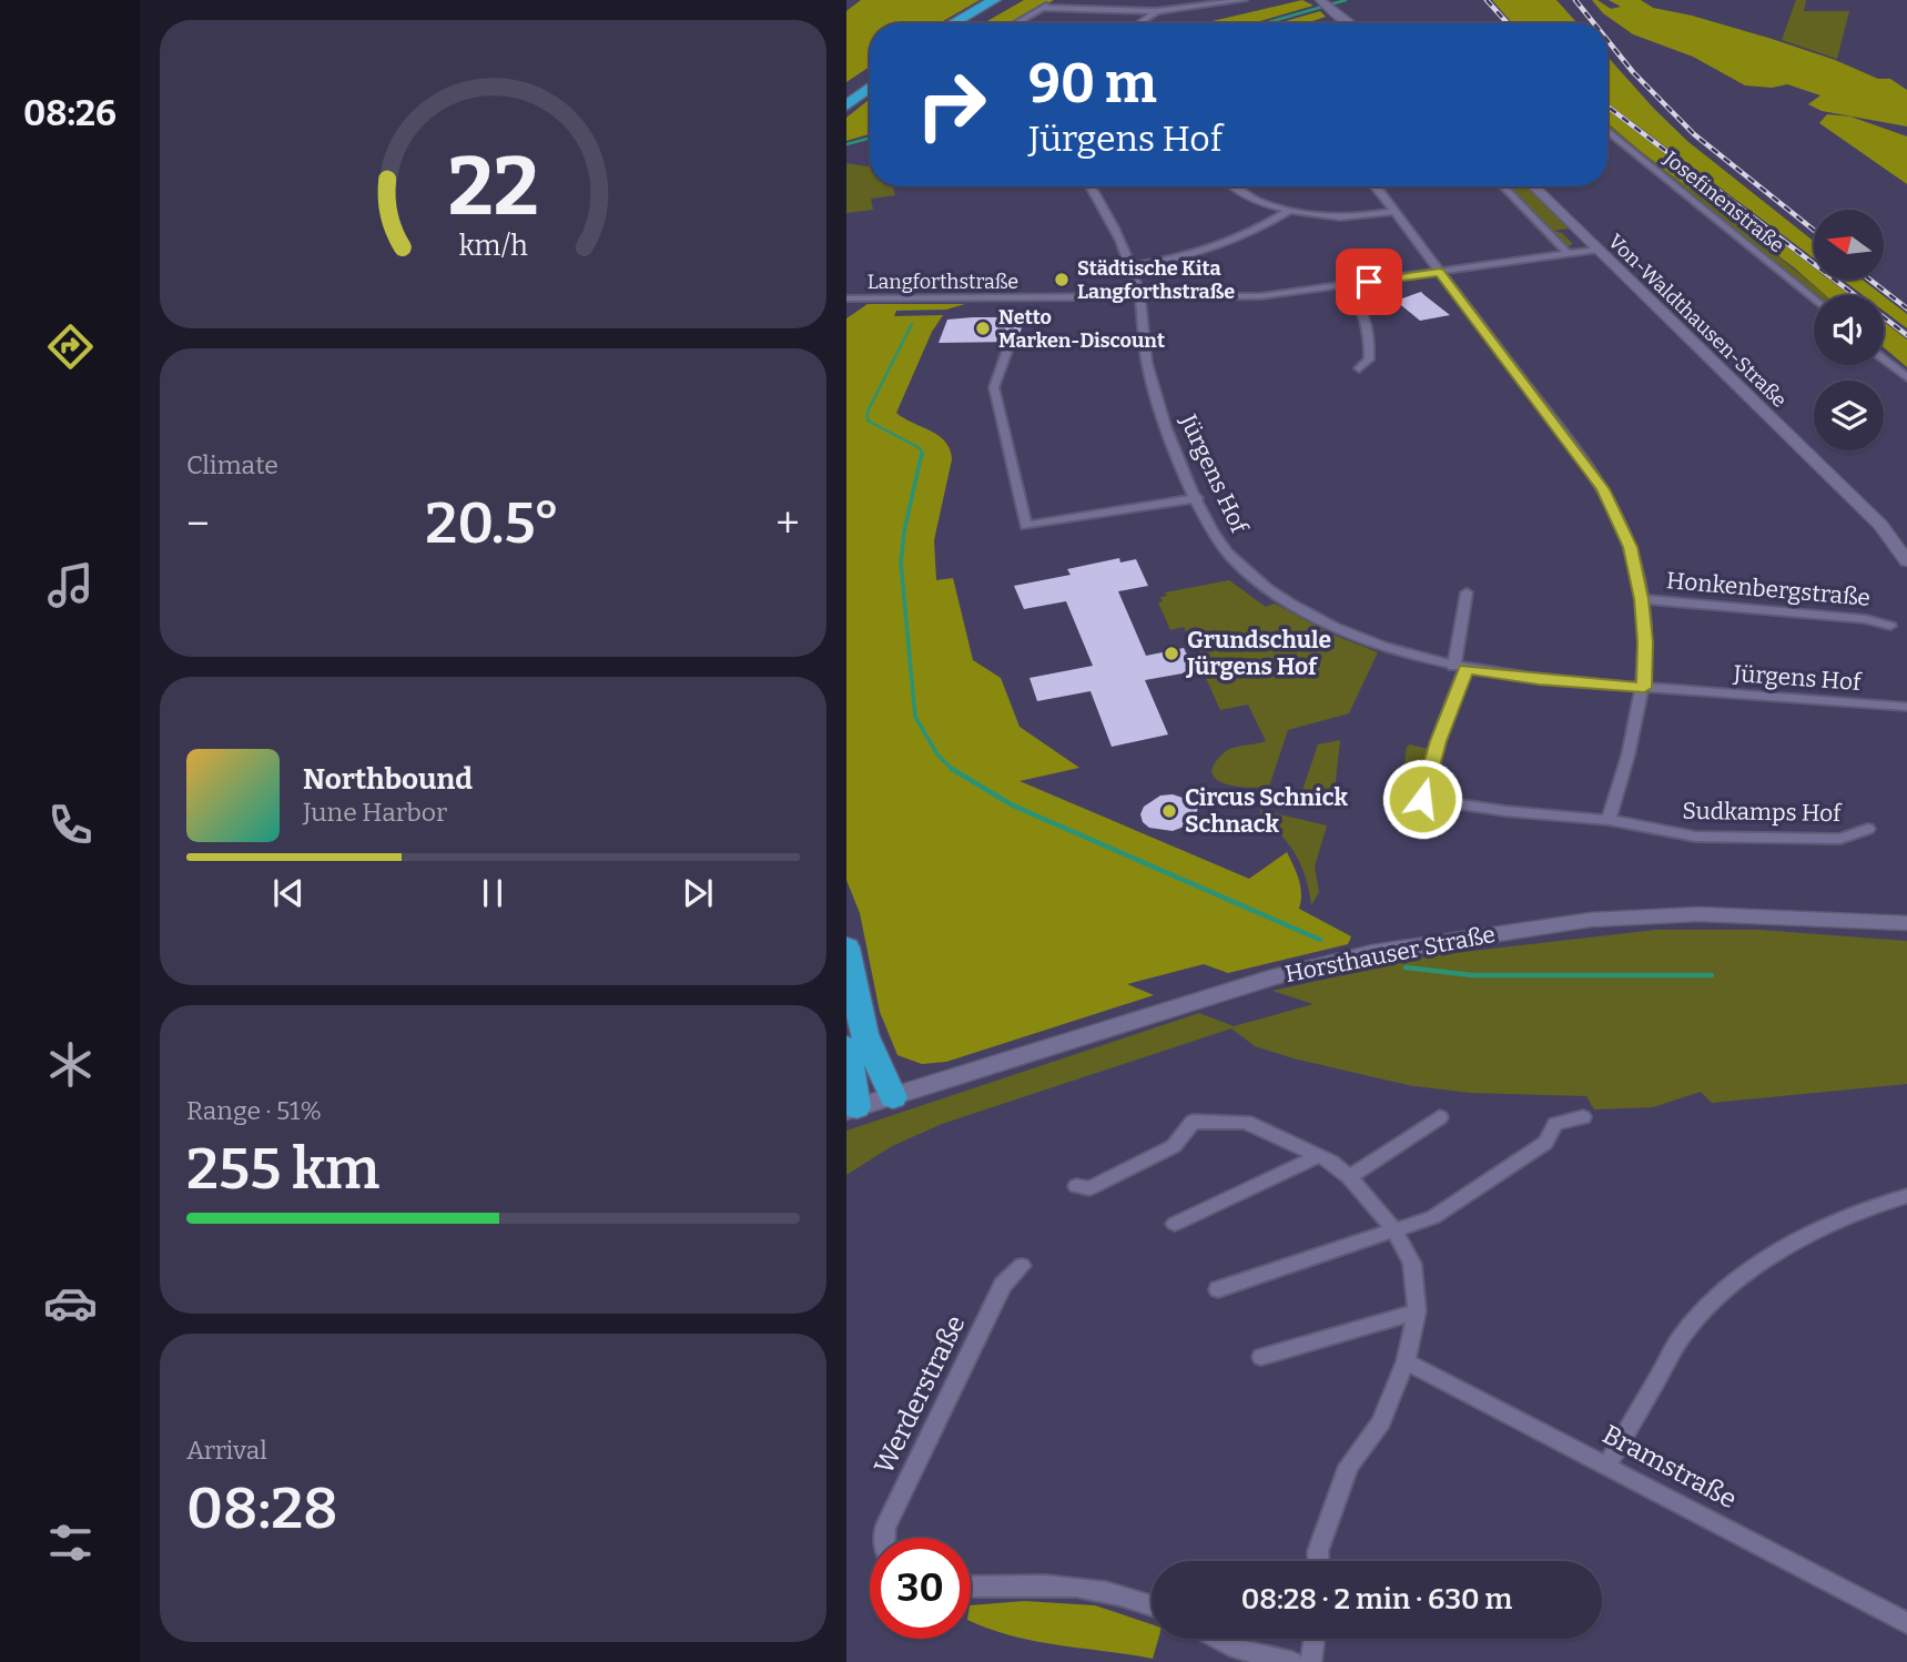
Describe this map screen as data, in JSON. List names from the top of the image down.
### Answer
{
  "streets": {
    "street": [
      "Josefinenstraße",
      "Langforthstraße",
      "Von-Waldthausen-Straße",
      "Jürgens Hof",
      "Honkenbergstraße",
      "Sudkamps Hof",
      "Horsthauser Straße",
      "Werderstraße",
      "Bramstraße"
    ]
  },
  "crossings": [
    ["Langforthstraße", "Von-Waldthausen-Straße"],
    ["Langforthstraße", "Jürgens Hof"],
    ["Langforthstraße", "Honkenbergstraße"],
    ["Jürgens Hof", "Honkenbergstraße"],
    ["Jürgens Hof", "Sudkamps Hof"]
  ],
  "places": [
    "Städtische Kita Langforthstraße",
    "Netto Marken-Discount",
    "Grundschule Jürgens Hof",
    "Circus Schnick Schnack"
  ],
  "north": "left",
  "page": {
    "tabs": "08:26",
    "turn": ["90 m", "Jürgens Hof"],
    "tile": [
      "Climate",
      ["Range · 51%", "255 km"],
      ["Arrival", "08:28"]
    ],
    "heat": ["−", "20.5°", "+"],
    "song": ["Northbound", "June Harbor"],
    "limit": "30",
    "trip": "08:28 · 2 min · 630 m",
    "gauge": ["22", "km/h"]
  }
}
